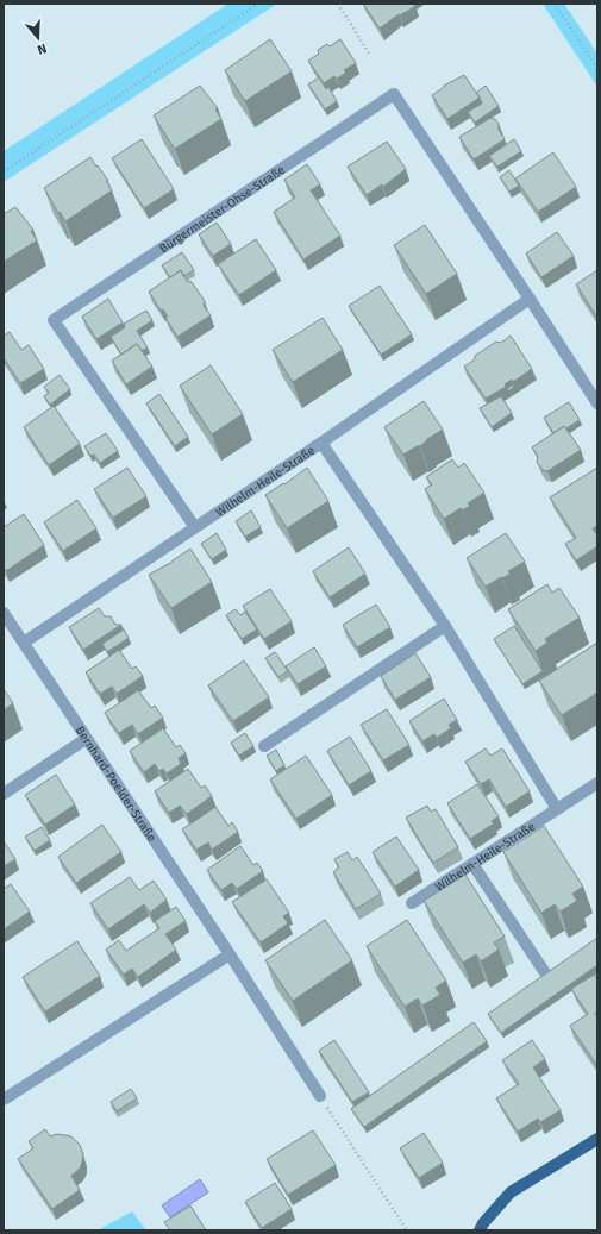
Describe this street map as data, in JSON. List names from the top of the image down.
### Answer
{
  "streets": {
    "street": ["Bürgermeister-Ohse-Straße", "Wilhelm-Heile-Straße", "Bernhard-Poelder-Straße"]
  },
  "crossings": [
    ["Bürgermeister-Ohse-Straße", "Wilhelm-Heile-Straße"],
    ["Wilhelm-Heile-Straße", "Bernhard-Poelder-Straße"]
  ],
  "north": "bottom"
}
